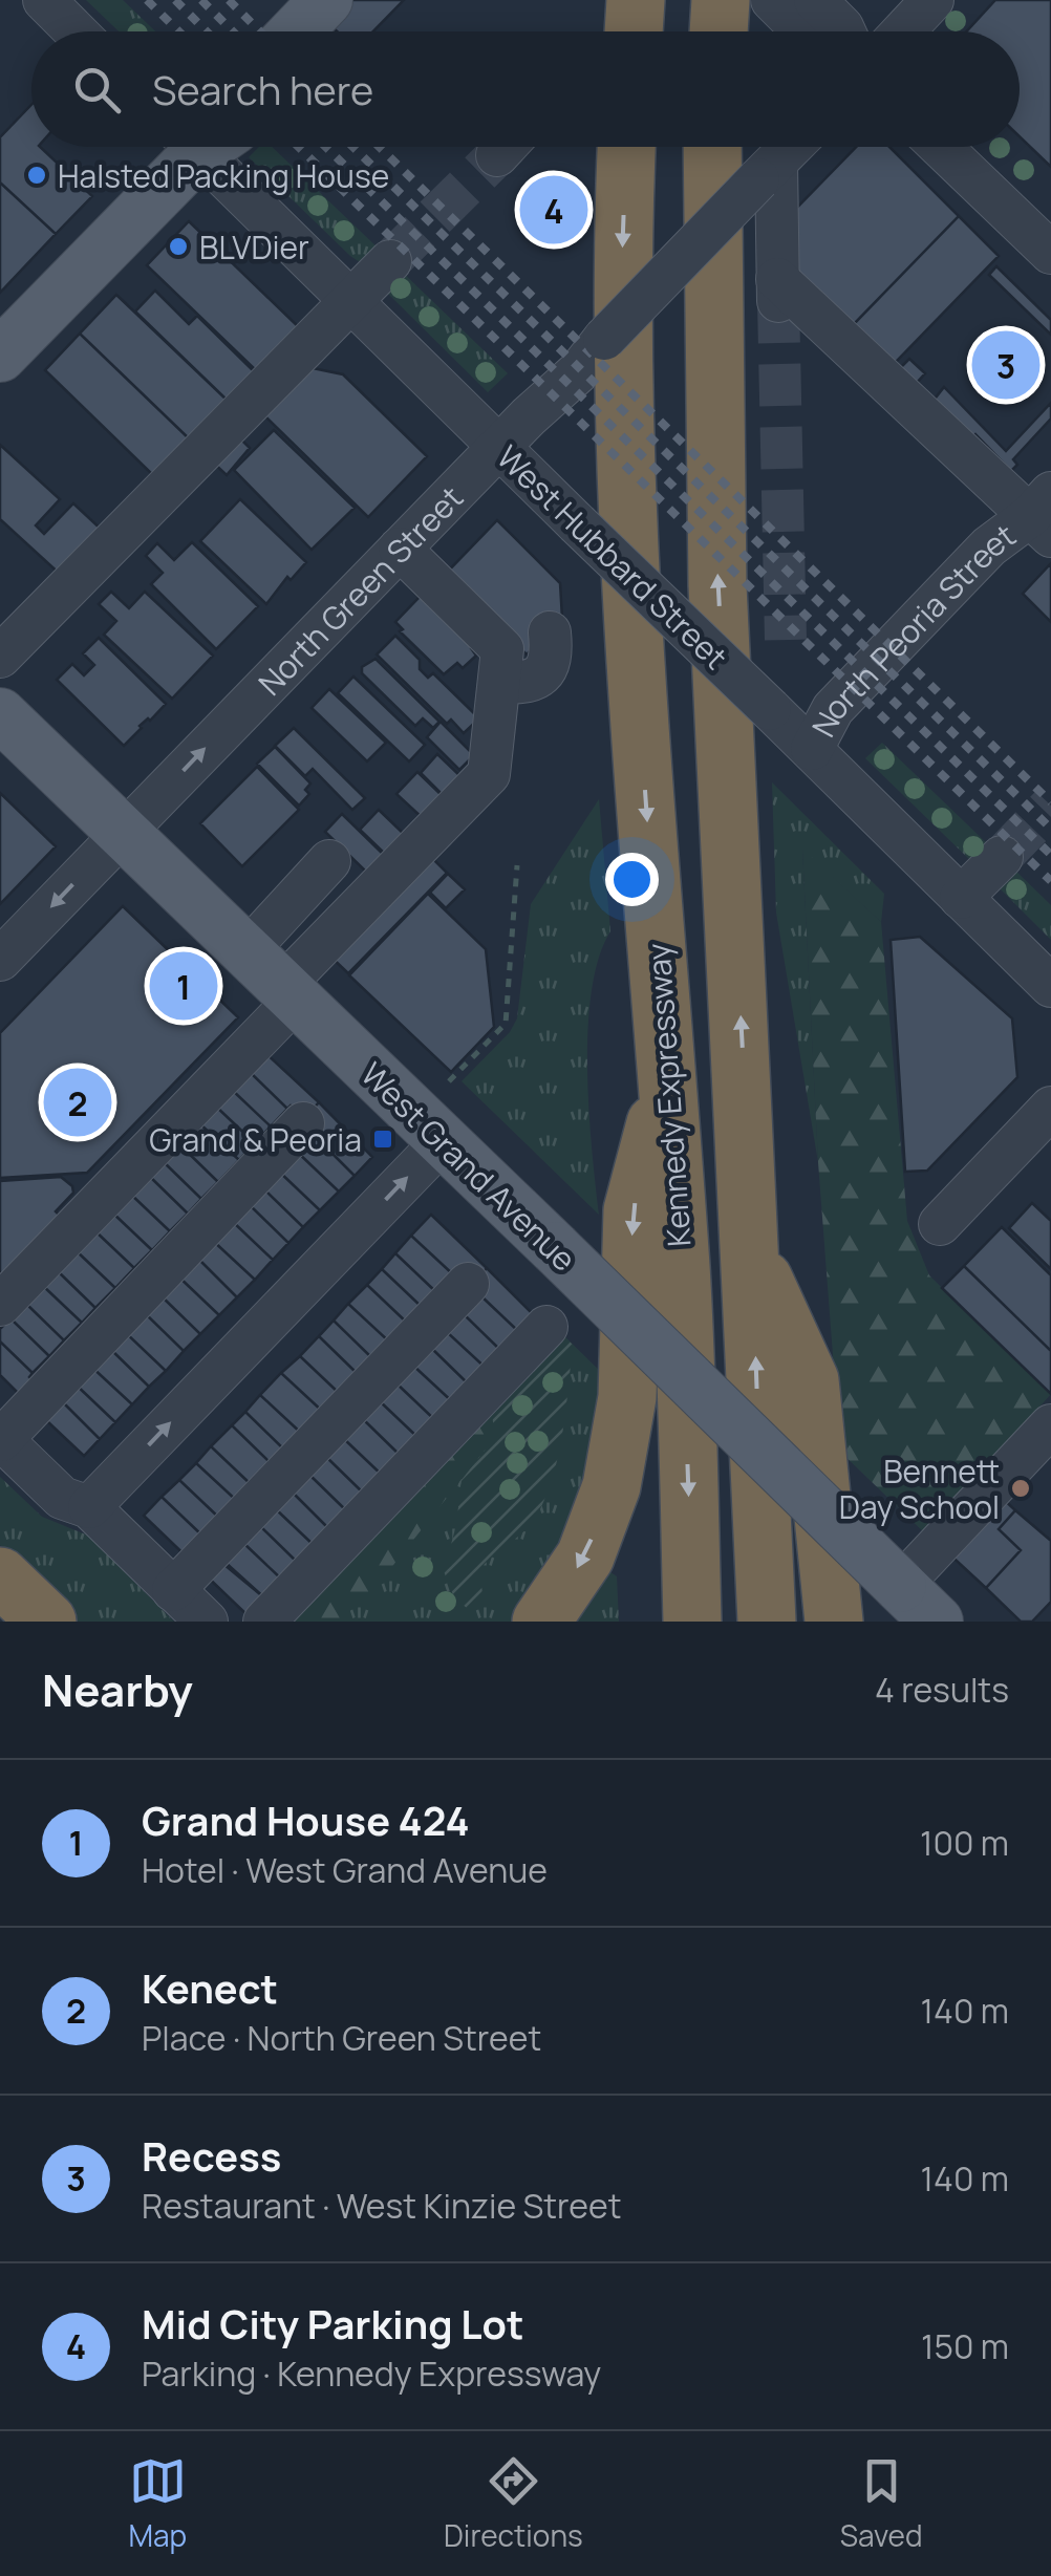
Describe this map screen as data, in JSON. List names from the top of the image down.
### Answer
{
  "streets": {
    "highway": ["Kennedy Expressway"],
    "main road": ["West Grand Avenue"],
    "street": ["West Hubbard Street", "North Green Street", "North Peoria Street"]
  },
  "crossings": [
    ["West Hubbard Street", "North Green Street"],
    ["West Hubbard Street", "North Peoria Street"],
    ["North Green Street", "West Grand Avenue"]
  ],
  "places": {
    "other": ["Halsted Packing House", "BLVDier", "Bennett Day School"],
    "transit": ["Grand & Peoria"]
  },
  "page": {
    "search": "Search here",
    "pins": [
      "4",
      "3",
      "1",
      "2"
    ],
    "heading": ["Nearby", "4 results"],
    "list": [
      {
        "mark": "1",
        "name": "Grand House 424",
        "note": "Hotel · West Grand Avenue",
        "value": "100 m"
      },
      {
        "mark": "2",
        "name": "Kenect",
        "note": "Place · North Green Street",
        "value": "140 m"
      },
      {
        "mark": "3",
        "name": "Recess",
        "note": "Restaurant · West Kinzie Street",
        "value": "140 m"
      },
      {
        "mark": "4",
        "name": "Mid City Parking Lot",
        "note": "Parking · Kennedy Expressway",
        "value": "150 m"
      }
    ],
    "nav": ["Map", "Directions", "Saved"]
  }
}
